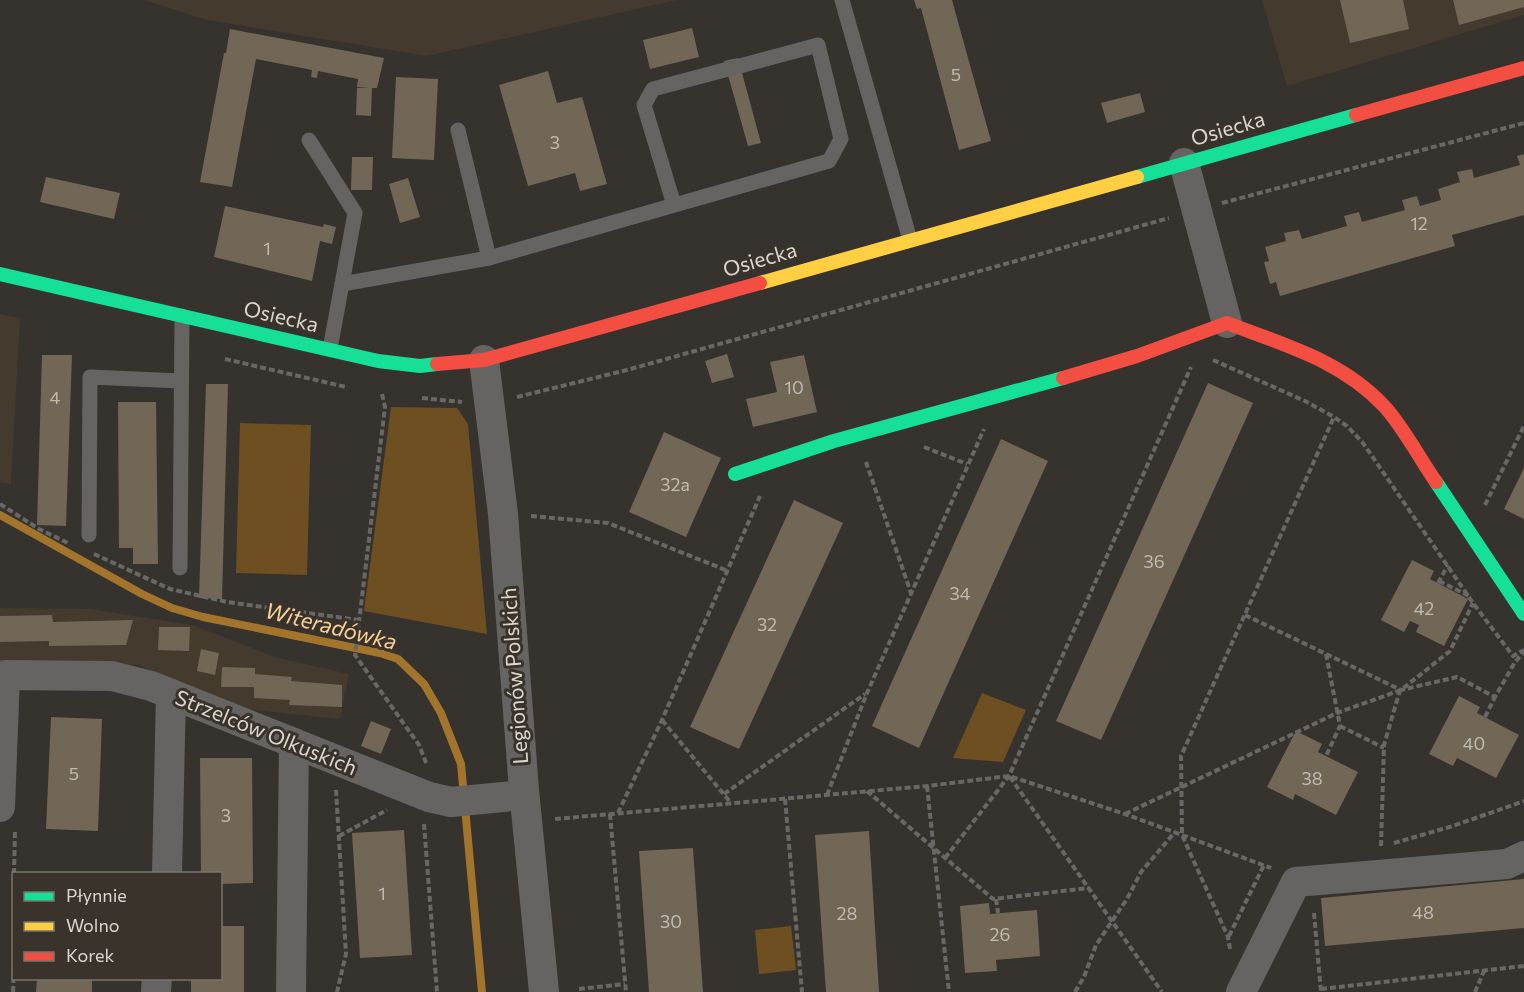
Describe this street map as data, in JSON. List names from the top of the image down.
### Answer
{
  "streets": {
    "street": ["Osiecka", "Legionów Polskich", "Strzelców Olkuskich"]
  },
  "crossings": [
    ["Osiecka", "Legionów Polskich"],
    ["Legionów Polskich", "Strzelców Olkuskich"]
  ],
  "water": ["Witeradówka"],
  "house_numbers": [
    "5",
    "3",
    "12",
    "1",
    "10",
    "4",
    "32a",
    "36",
    "34",
    "42",
    "32",
    "40",
    "5",
    "38",
    "3",
    "1",
    "48",
    "28",
    "30",
    "26"
  ],
  "legend": ["Płynnie", "Wolno", "Korek"]
}
